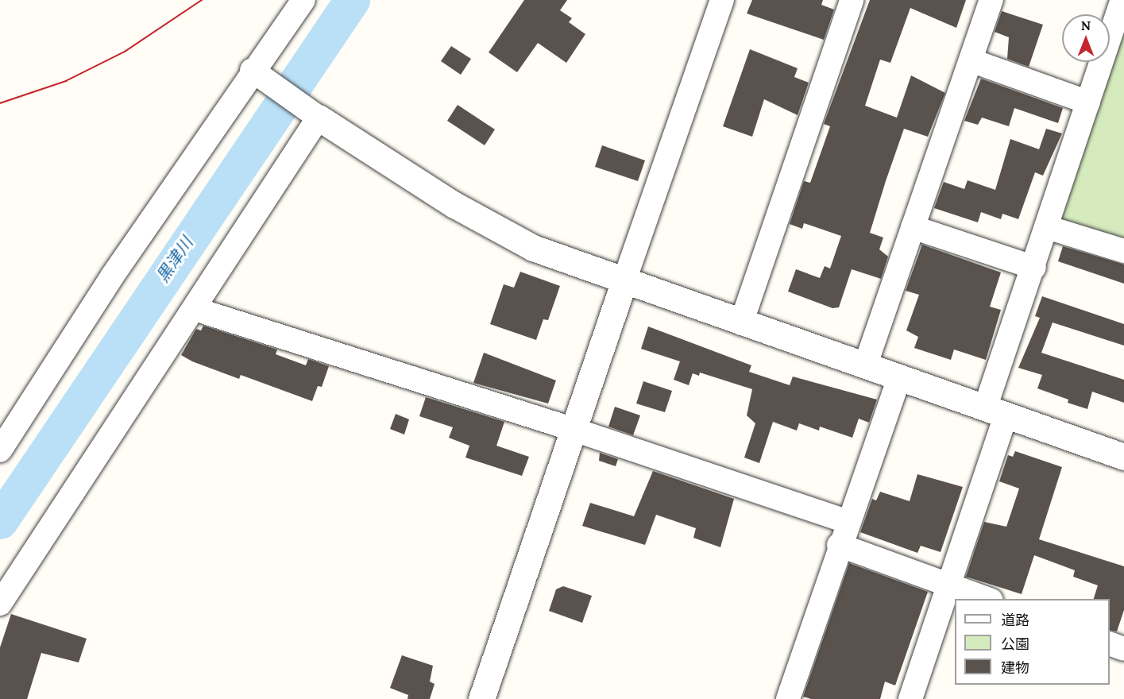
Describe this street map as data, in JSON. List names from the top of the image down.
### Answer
{
  "water": ["黒津川"],
  "legend": ["道路", "公園", "建物"],
  "north": "top"
}
